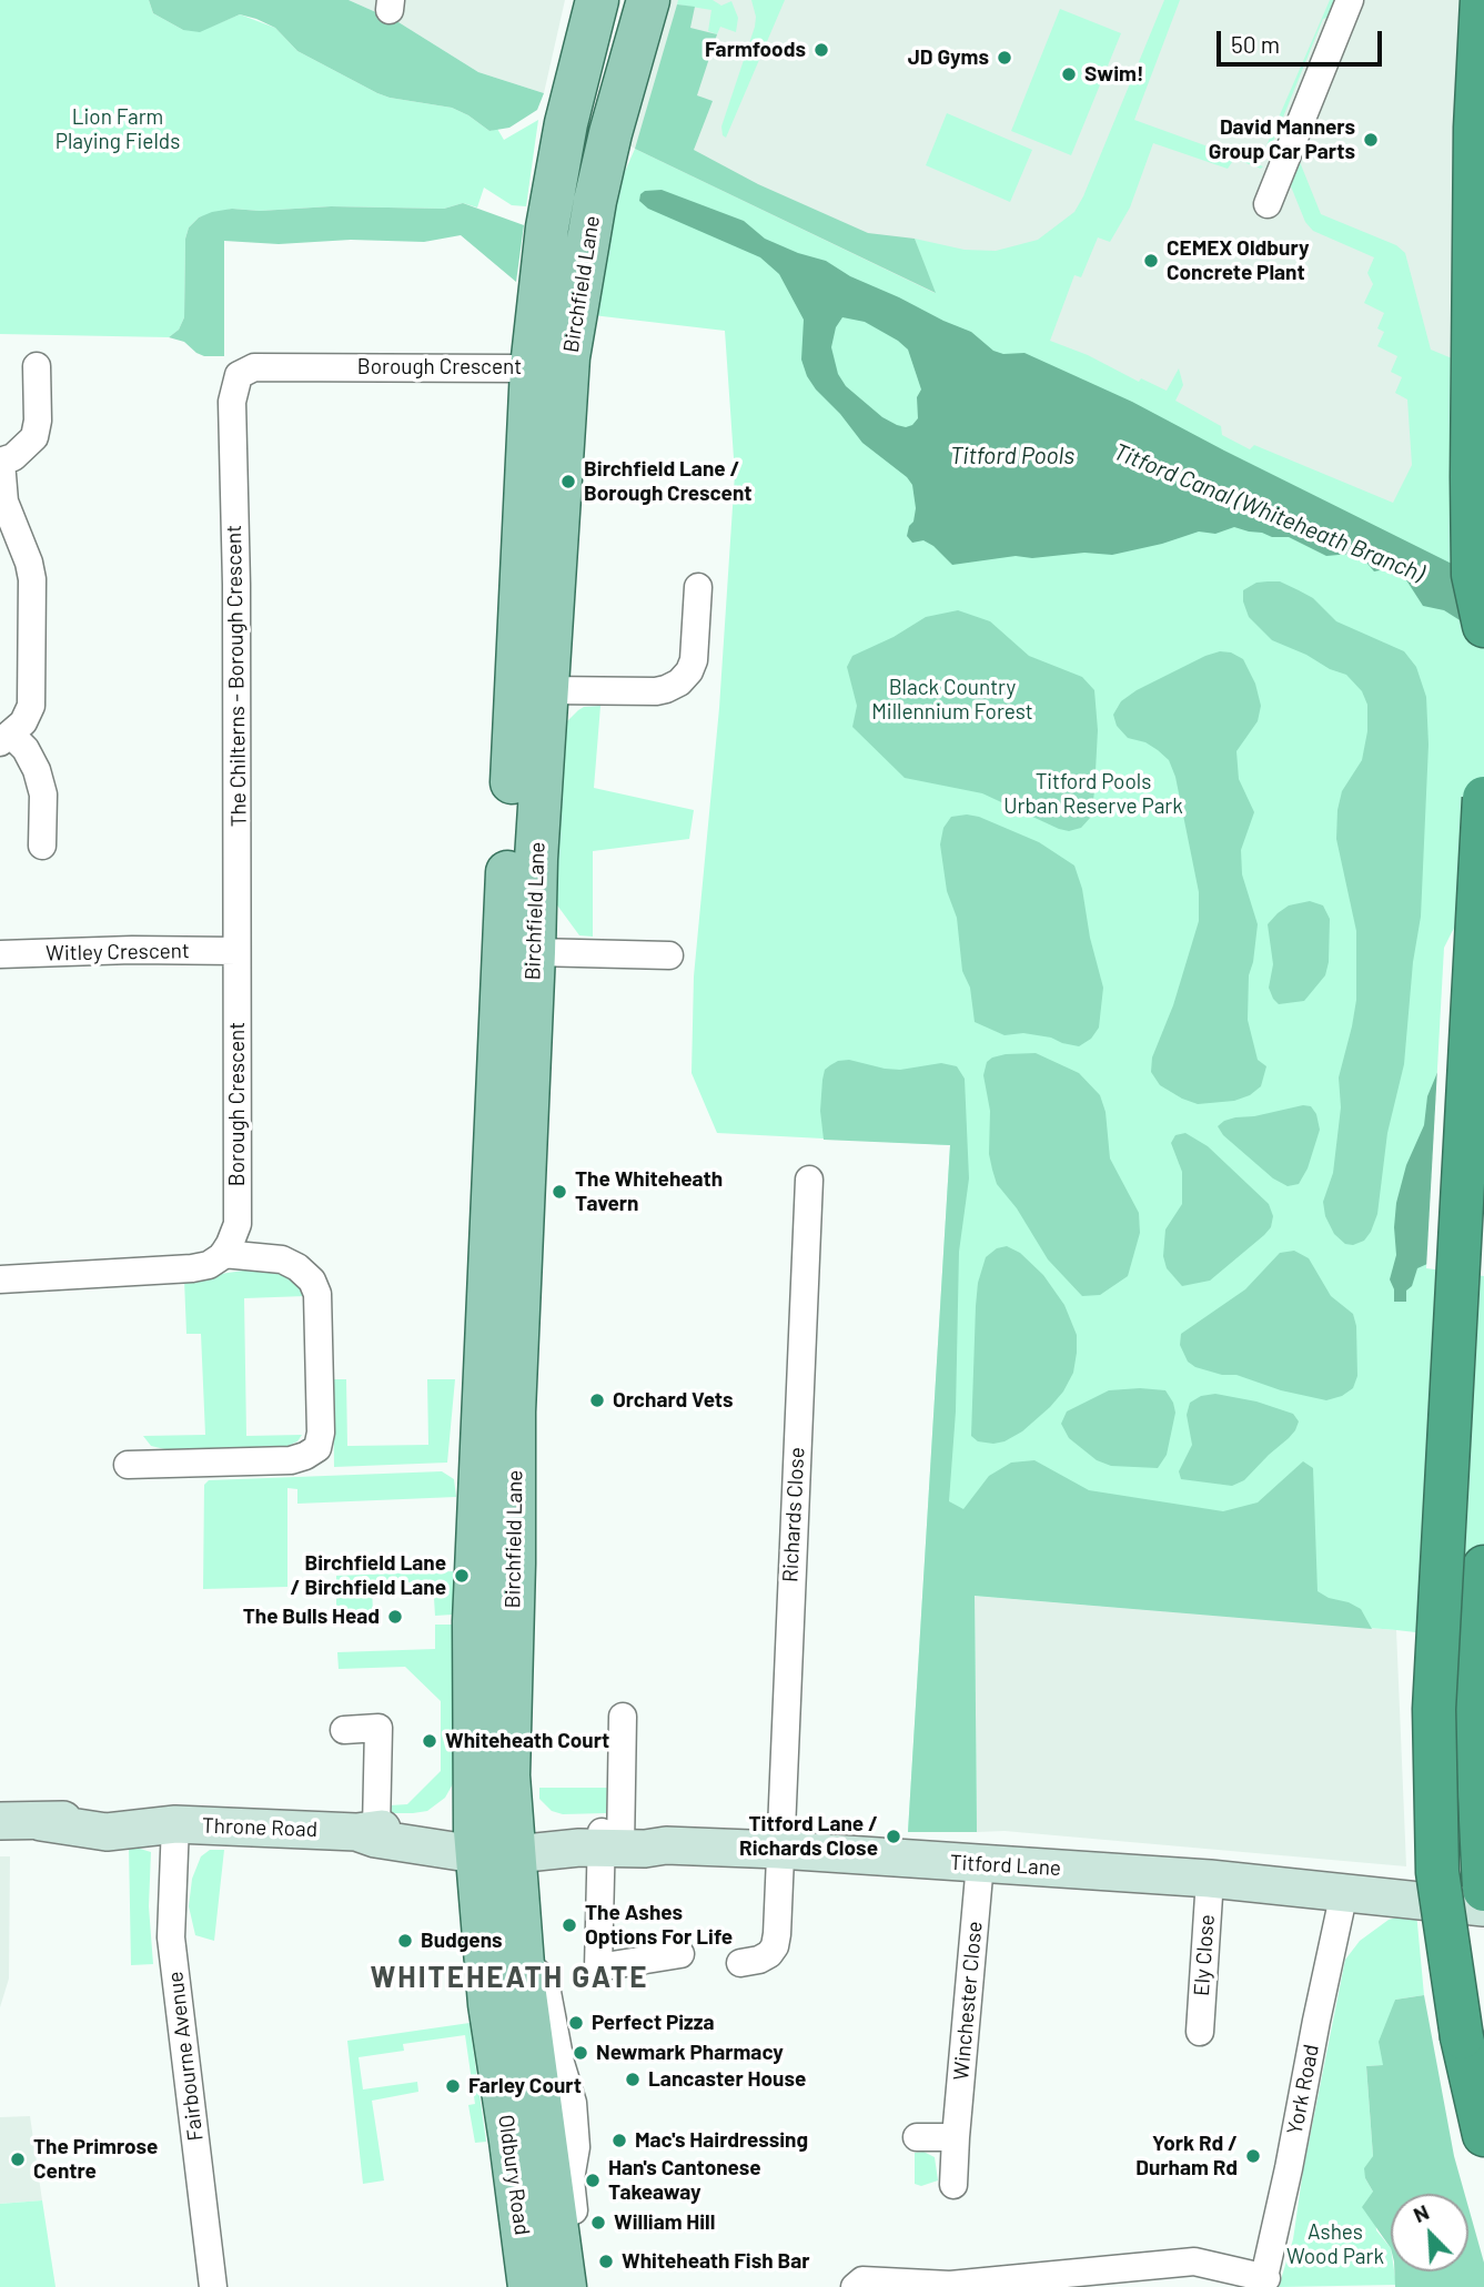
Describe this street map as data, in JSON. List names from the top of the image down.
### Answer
{
  "streets": {
    "main road": ["Birchfield Lane", "Oldbury Road"],
    "street": [
      "Borough Crescent",
      "The Chilterns - Borough Crescent",
      "Witley Crescent",
      "Richards Close",
      "Throne Road",
      "Titford Lane",
      "Ely Close",
      "Winchester Close",
      "Fairbourne Avenue",
      "York Road"
    ]
  },
  "crossings": [
    ["Birchfield Lane", "Borough Crescent"],
    ["Birchfield Lane", "Throne Road"],
    ["Birchfield Lane", "Titford Lane"],
    ["Birchfield Lane", "Oldbury Road"],
    ["Borough Crescent", "The Chilterns - Borough Crescent"],
    ["Borough Crescent", "Witley Crescent"],
    ["The Chilterns - Borough Crescent", "Witley Crescent"],
    ["Richards Close", "Titford Lane"],
    ["Throne Road", "Titford Lane"],
    ["Throne Road", "Fairbourne Avenue"],
    ["Throne Road", "Oldbury Road"],
    ["Titford Lane", "Ely Close"],
    ["Titford Lane", "Winchester Close"],
    ["Titford Lane", "York Road"],
    ["Titford Lane", "Oldbury Road"]
  ],
  "districts": ["WHITEHEATH GATE"],
  "water": ["Titford Pools", "Titford Canal (Whiteheath Branch)"],
  "parks": [
    "Lion Farm Playing Fields",
    "Black Country Millennium Forest",
    "Titford Pools Urban Reserve Park",
    "Ashes Wood Park"
  ],
  "places": [
    "Farmfoods",
    "JD Gyms",
    "Swim!",
    "David Manners Group Car Parts",
    "CEMEX Oldbury Concrete Plant",
    "Birchfield Lane / Borough Crescent",
    "The Whiteheath Tavern",
    "Orchard Vets",
    "Birchfield Lane / Birchfield Lane",
    "The Bulls Head",
    "Whiteheath Court",
    "Titford Lane / Richards Close",
    "The Ashes Options For Life",
    "Budgens",
    "Perfect Pizza",
    "Newmark Pharmacy",
    "Lancaster House",
    "Farley Court",
    "Mac's Hairdressing",
    "York Rd / Durham Rd",
    "The Primrose Centre",
    "Han's Cantonese Takeaway",
    "William Hill",
    "Whiteheath Fish Bar"
  ],
  "scale_bar": "50 m",
  "north": "top left"
}
